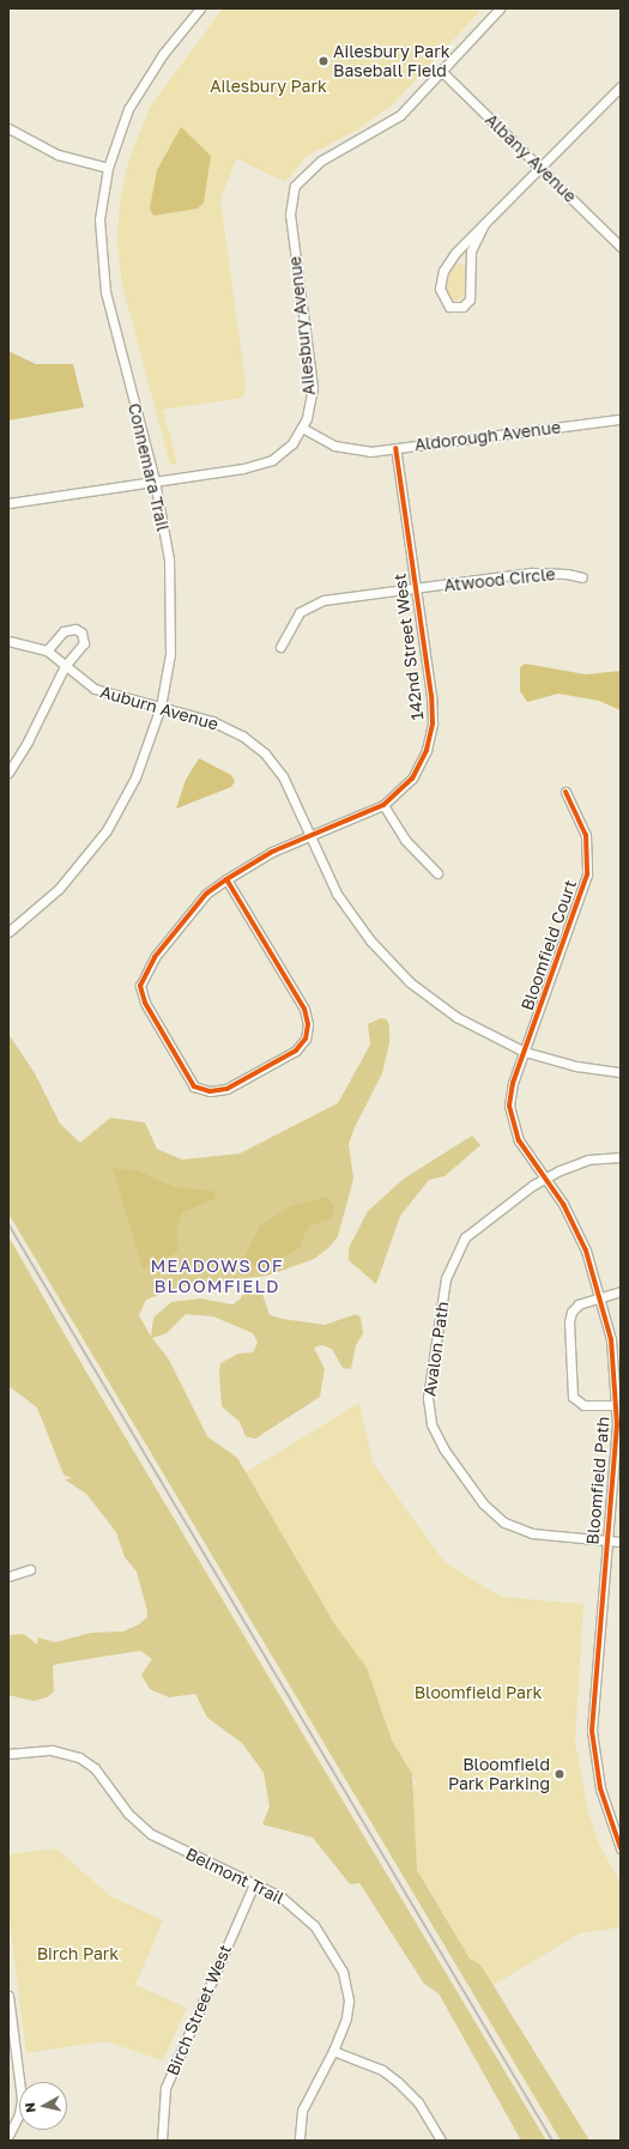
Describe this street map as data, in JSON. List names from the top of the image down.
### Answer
{
  "streets": {
    "street": [
      "Albany Avenue",
      "Ailesbury Avenue",
      "Aldorough Avenue",
      "Connemara Trail",
      "Atwood Circle",
      "142nd Street West",
      "Auburn Avenue",
      "Bloomfield Court",
      "Avalon Path",
      "Bloomfield Path",
      "Belmont Trail",
      "Birch Street West"
    ]
  },
  "crossings": [
    ["Albany Avenue", "Ailesbury Avenue"],
    ["Ailesbury Avenue", "Aldorough Avenue"],
    ["Ailesbury Avenue", "Connemara Trail"],
    ["Aldorough Avenue", "142nd Street West"],
    ["Connemara Trail", "Auburn Avenue"],
    ["Atwood Circle", "142nd Street West"],
    ["142nd Street West", "Auburn Avenue"],
    ["Auburn Avenue", "Bloomfield Court"],
    ["Auburn Avenue", "Bloomfield Path"],
    ["Bloomfield Court", "Bloomfield Path"],
    ["Avalon Path", "Bloomfield Path"],
    ["Belmont Trail", "Birch Street West"]
  ],
  "districts": ["MEADOWS OF BLOOMFIELD"],
  "parks": ["Ailesbury Park", "Bloomfield Park", "Birch Park"],
  "places": ["Ailesbury Park Baseball Field", "Bloomfield Park Parking"],
  "north": "left"
}
